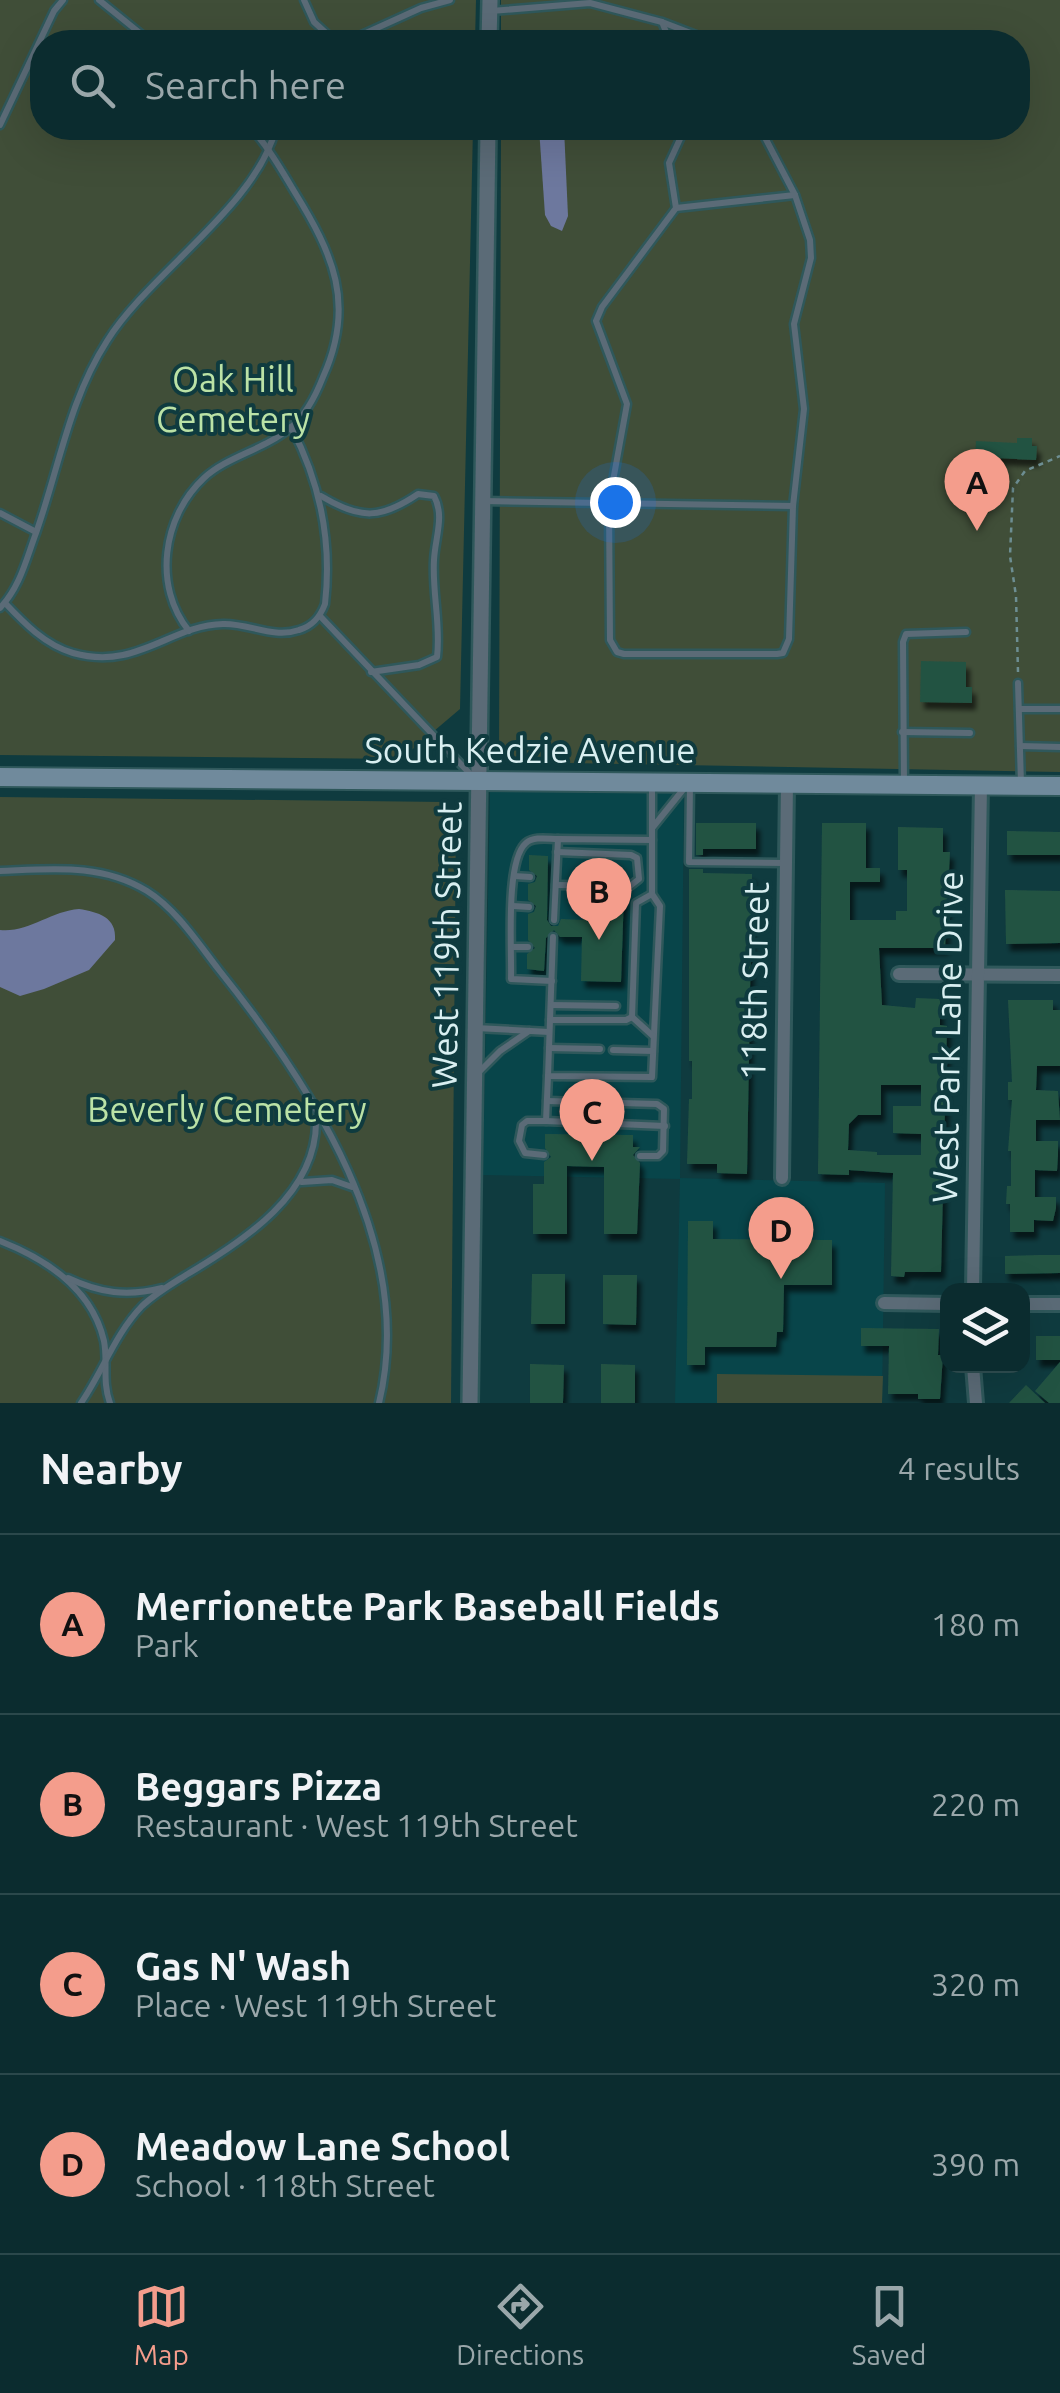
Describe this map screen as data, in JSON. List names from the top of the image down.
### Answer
{
  "streets": {
    "main road": ["South Kedzie Avenue"],
    "street": ["West 119th Street", "118th Street", "West Park Lane Drive"]
  },
  "crossings": [
    ["South Kedzie Avenue", "West 119th Street"],
    ["South Kedzie Avenue", "118th Street"],
    ["South Kedzie Avenue", "West Park Lane Drive"]
  ],
  "parks": ["Oak Hill Cemetery", "Beverly Cemetery"],
  "page": {
    "search": "Search here",
    "pins": [
      "A",
      "B",
      "C",
      "D"
    ],
    "heading": ["Nearby", "4 results"],
    "list": [
      {
        "mark": "A",
        "name": "Merrionette Park Baseball Fields",
        "note": "Park",
        "value": "180 m"
      },
      {
        "mark": "B",
        "name": "Beggars Pizza",
        "note": "Restaurant · West 119th Street",
        "value": "220 m"
      },
      {
        "mark": "C",
        "name": "Gas N' Wash",
        "note": "Place · West 119th Street",
        "value": "320 m"
      },
      {
        "mark": "D",
        "name": "Meadow Lane School",
        "note": "School · 118th Street",
        "value": "390 m"
      }
    ],
    "nav": ["Map", "Directions", "Saved"]
  }
}
